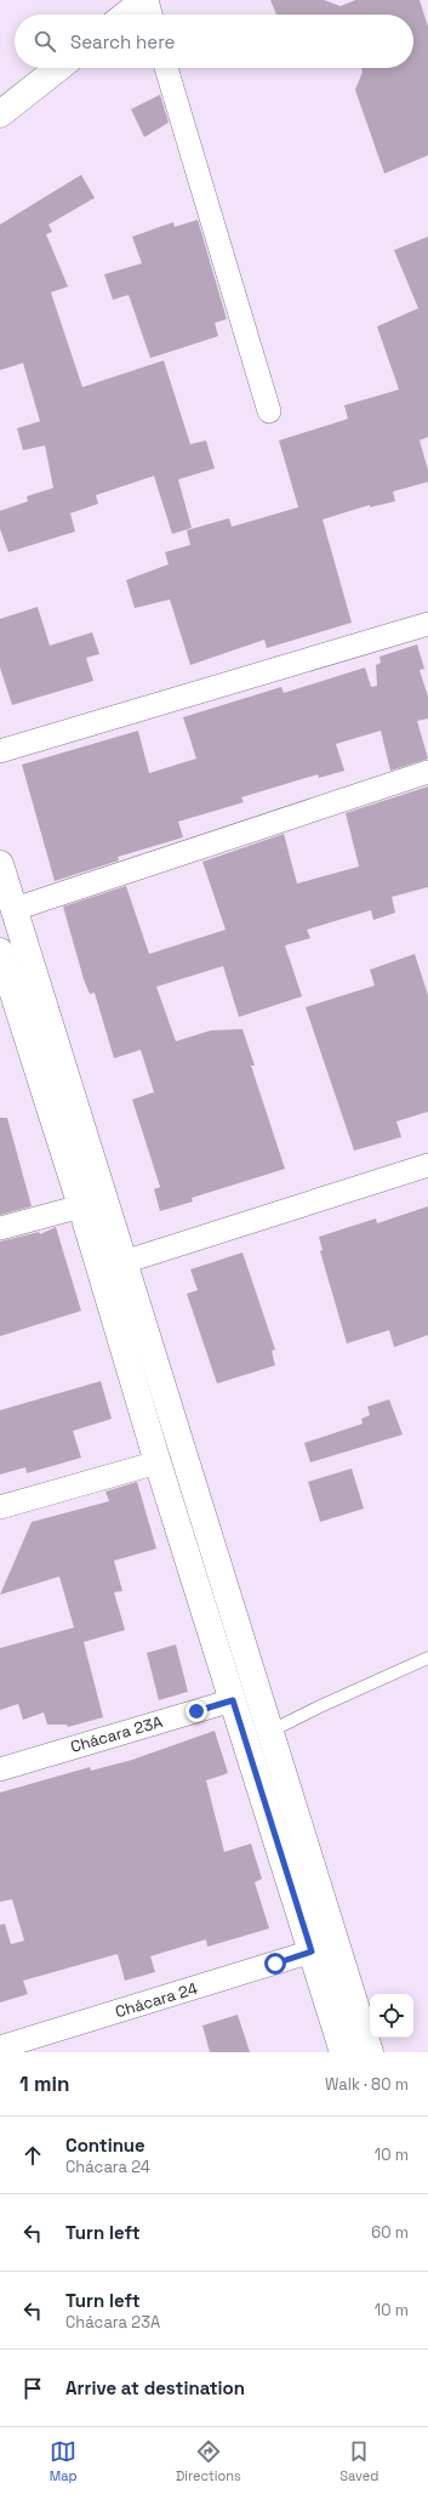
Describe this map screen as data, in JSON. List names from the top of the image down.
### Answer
{
  "streets": {
    "street": ["Chácara 23A", "Chácara 24"]
  },
  "page": {
    "search": "Search here",
    "heading": ["1 min", "Walk · 80 m"],
    "list": [
      ["Continue", "Chácara 24", "10 m"],
      ["Turn left", "60 m"],
      ["Turn left", "Chácara 23A", "10 m"],
      "Arrive at destination"
    ],
    "nav": ["Map", "Directions", "Saved"]
  }
}
